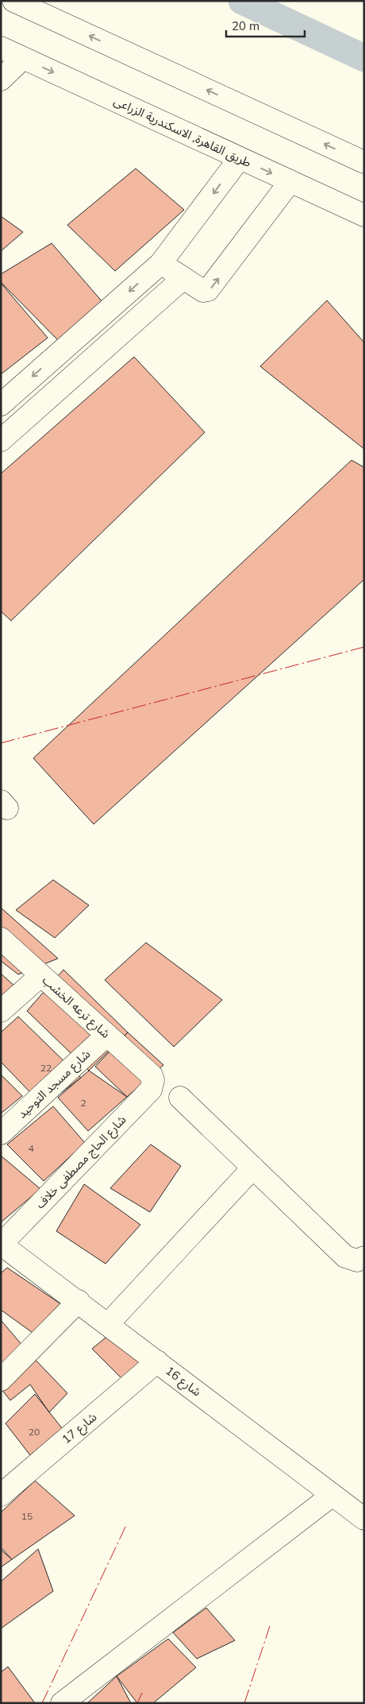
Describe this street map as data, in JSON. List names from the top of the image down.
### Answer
{
  "streets": {
    "main road": [
      "طريق القاهرة, الاسكندرية الزراعى",
      "شارع ترعه الخشب",
      "شارع مسجد التوحيد",
      "شارع الحاج مصطفى خلاف",
      "شارع 16",
      "شارع 17"
    ]
  },
  "crossings": [
    ["شارع ترعه الخشب", "شارع مسجد التوحيد"],
    ["شارع ترعه الخشب", "شارع الحاج مصطفى خلاف"],
    ["شارع الحاج مصطفى خلاف", "شارع 16"],
    ["شارع 16", "شارع 17"]
  ],
  "house_numbers": [
    "22",
    "2",
    "4",
    "20",
    "15"
  ],
  "scale_bar": "20 m"
}
